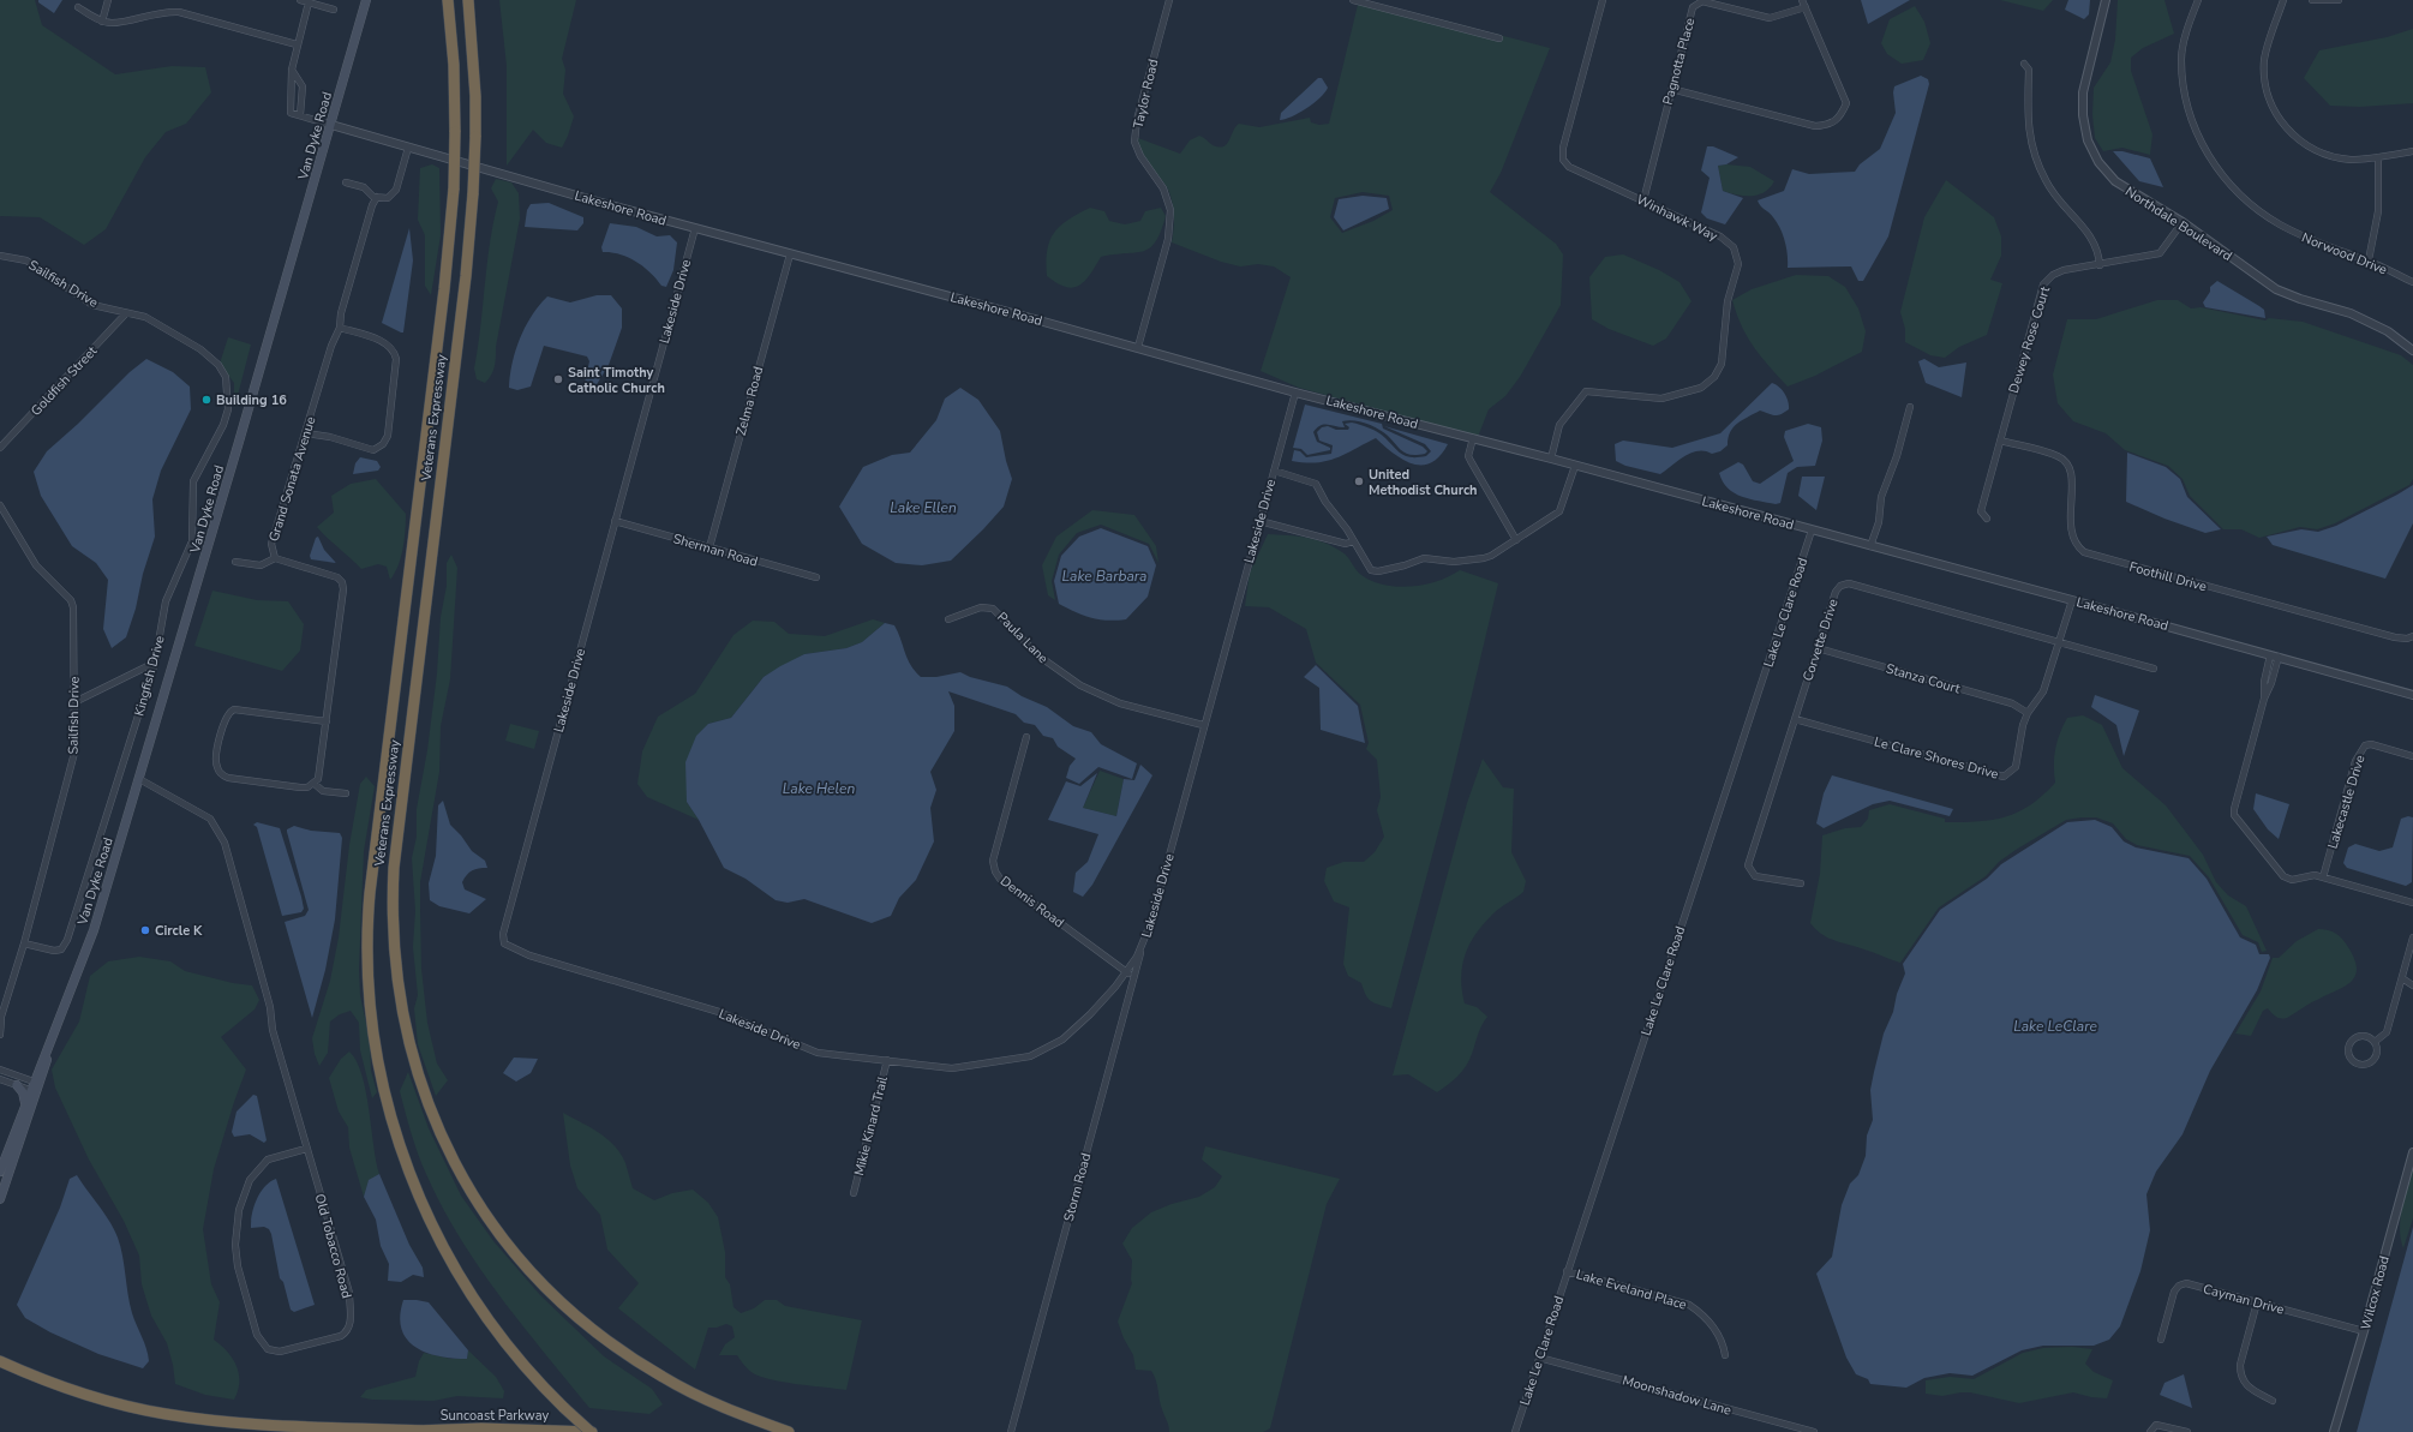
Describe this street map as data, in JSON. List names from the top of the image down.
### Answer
{
  "streets": {
    "highway": ["Veterans Expressway", "Suncoast Parkway"],
    "main road": ["Van Dyke Road"],
    "street": [
      "Pagnotta Place",
      "Taylor Road",
      "Lakeshore Road",
      "Winhawk Way",
      "Northdale Boulevard",
      "Norwood Drive",
      "Sailfish Drive",
      "Lakeside Drive",
      "Dewey Rose Court",
      "Goldfish Street",
      "Zelma Road",
      "Grand Sonata Avenue",
      "Sherman Road",
      "Foothill Drive",
      "Lake Le Clare Road",
      "Paula Lane",
      "Corvette Drive",
      "Kingfish Drive",
      "Stanza Court",
      "Le Clare Shores Drive",
      "Lakecastle Drive",
      "Dennis Road",
      "Mikie Kinard Trail",
      "Storm Road",
      "Old Tobacco Road",
      "Lake Eveland Place",
      "Wilcox Road",
      "Cayman Drive",
      "Moonshadow Lane"
    ]
  },
  "crossings": [
    ["Pagnotta Place", "Winhawk Way"],
    ["Taylor Road", "Lakeshore Road"],
    ["Van Dyke Road", "Lakeshore Road"],
    ["Van Dyke Road", "Old Tobacco Road"],
    ["Lakeshore Road", "Winhawk Way"],
    ["Lakeshore Road", "Lakeside Drive"],
    ["Lakeshore Road", "Zelma Road"],
    ["Lakeshore Road", "Lake Le Clare Road"],
    ["Lakeshore Road", "Le Clare Shores Drive"],
    ["Northdale Boulevard", "Dewey Rose Court"],
    ["Sailfish Drive", "Goldfish Street"],
    ["Sailfish Drive", "Kingfish Drive"],
    ["Lakeside Drive", "Sherman Road"],
    ["Lakeside Drive", "Paula Lane"],
    ["Lakeside Drive", "Dennis Road"],
    ["Lakeside Drive", "Mikie Kinard Trail"],
    ["Lakeside Drive", "Storm Road"],
    ["Dewey Rose Court", "Foothill Drive"],
    ["Goldfish Street", "Kingfish Drive"],
    ["Zelma Road", "Sherman Road"],
    ["Veterans Expressway", "Suncoast Parkway"],
    ["Lake Le Clare Road", "Lake Eveland Place"],
    ["Lake Le Clare Road", "Moonshadow Lane"],
    ["Corvette Drive", "Stanza Court"],
    ["Corvette Drive", "Le Clare Shores Drive"],
    ["Stanza Court", "Le Clare Shores Drive"],
    ["Dennis Road", "Storm Road"],
    ["Wilcox Road", "Cayman Drive"]
  ],
  "water": [
    "Lake Ellen",
    "Lake Barbara",
    "Lake Helen",
    "Lake LeClare"
  ],
  "places": [
    "Saint Timothy Catholic Church",
    "Building 16",
    "United Methodist Church",
    "Circle K"
  ]
}
